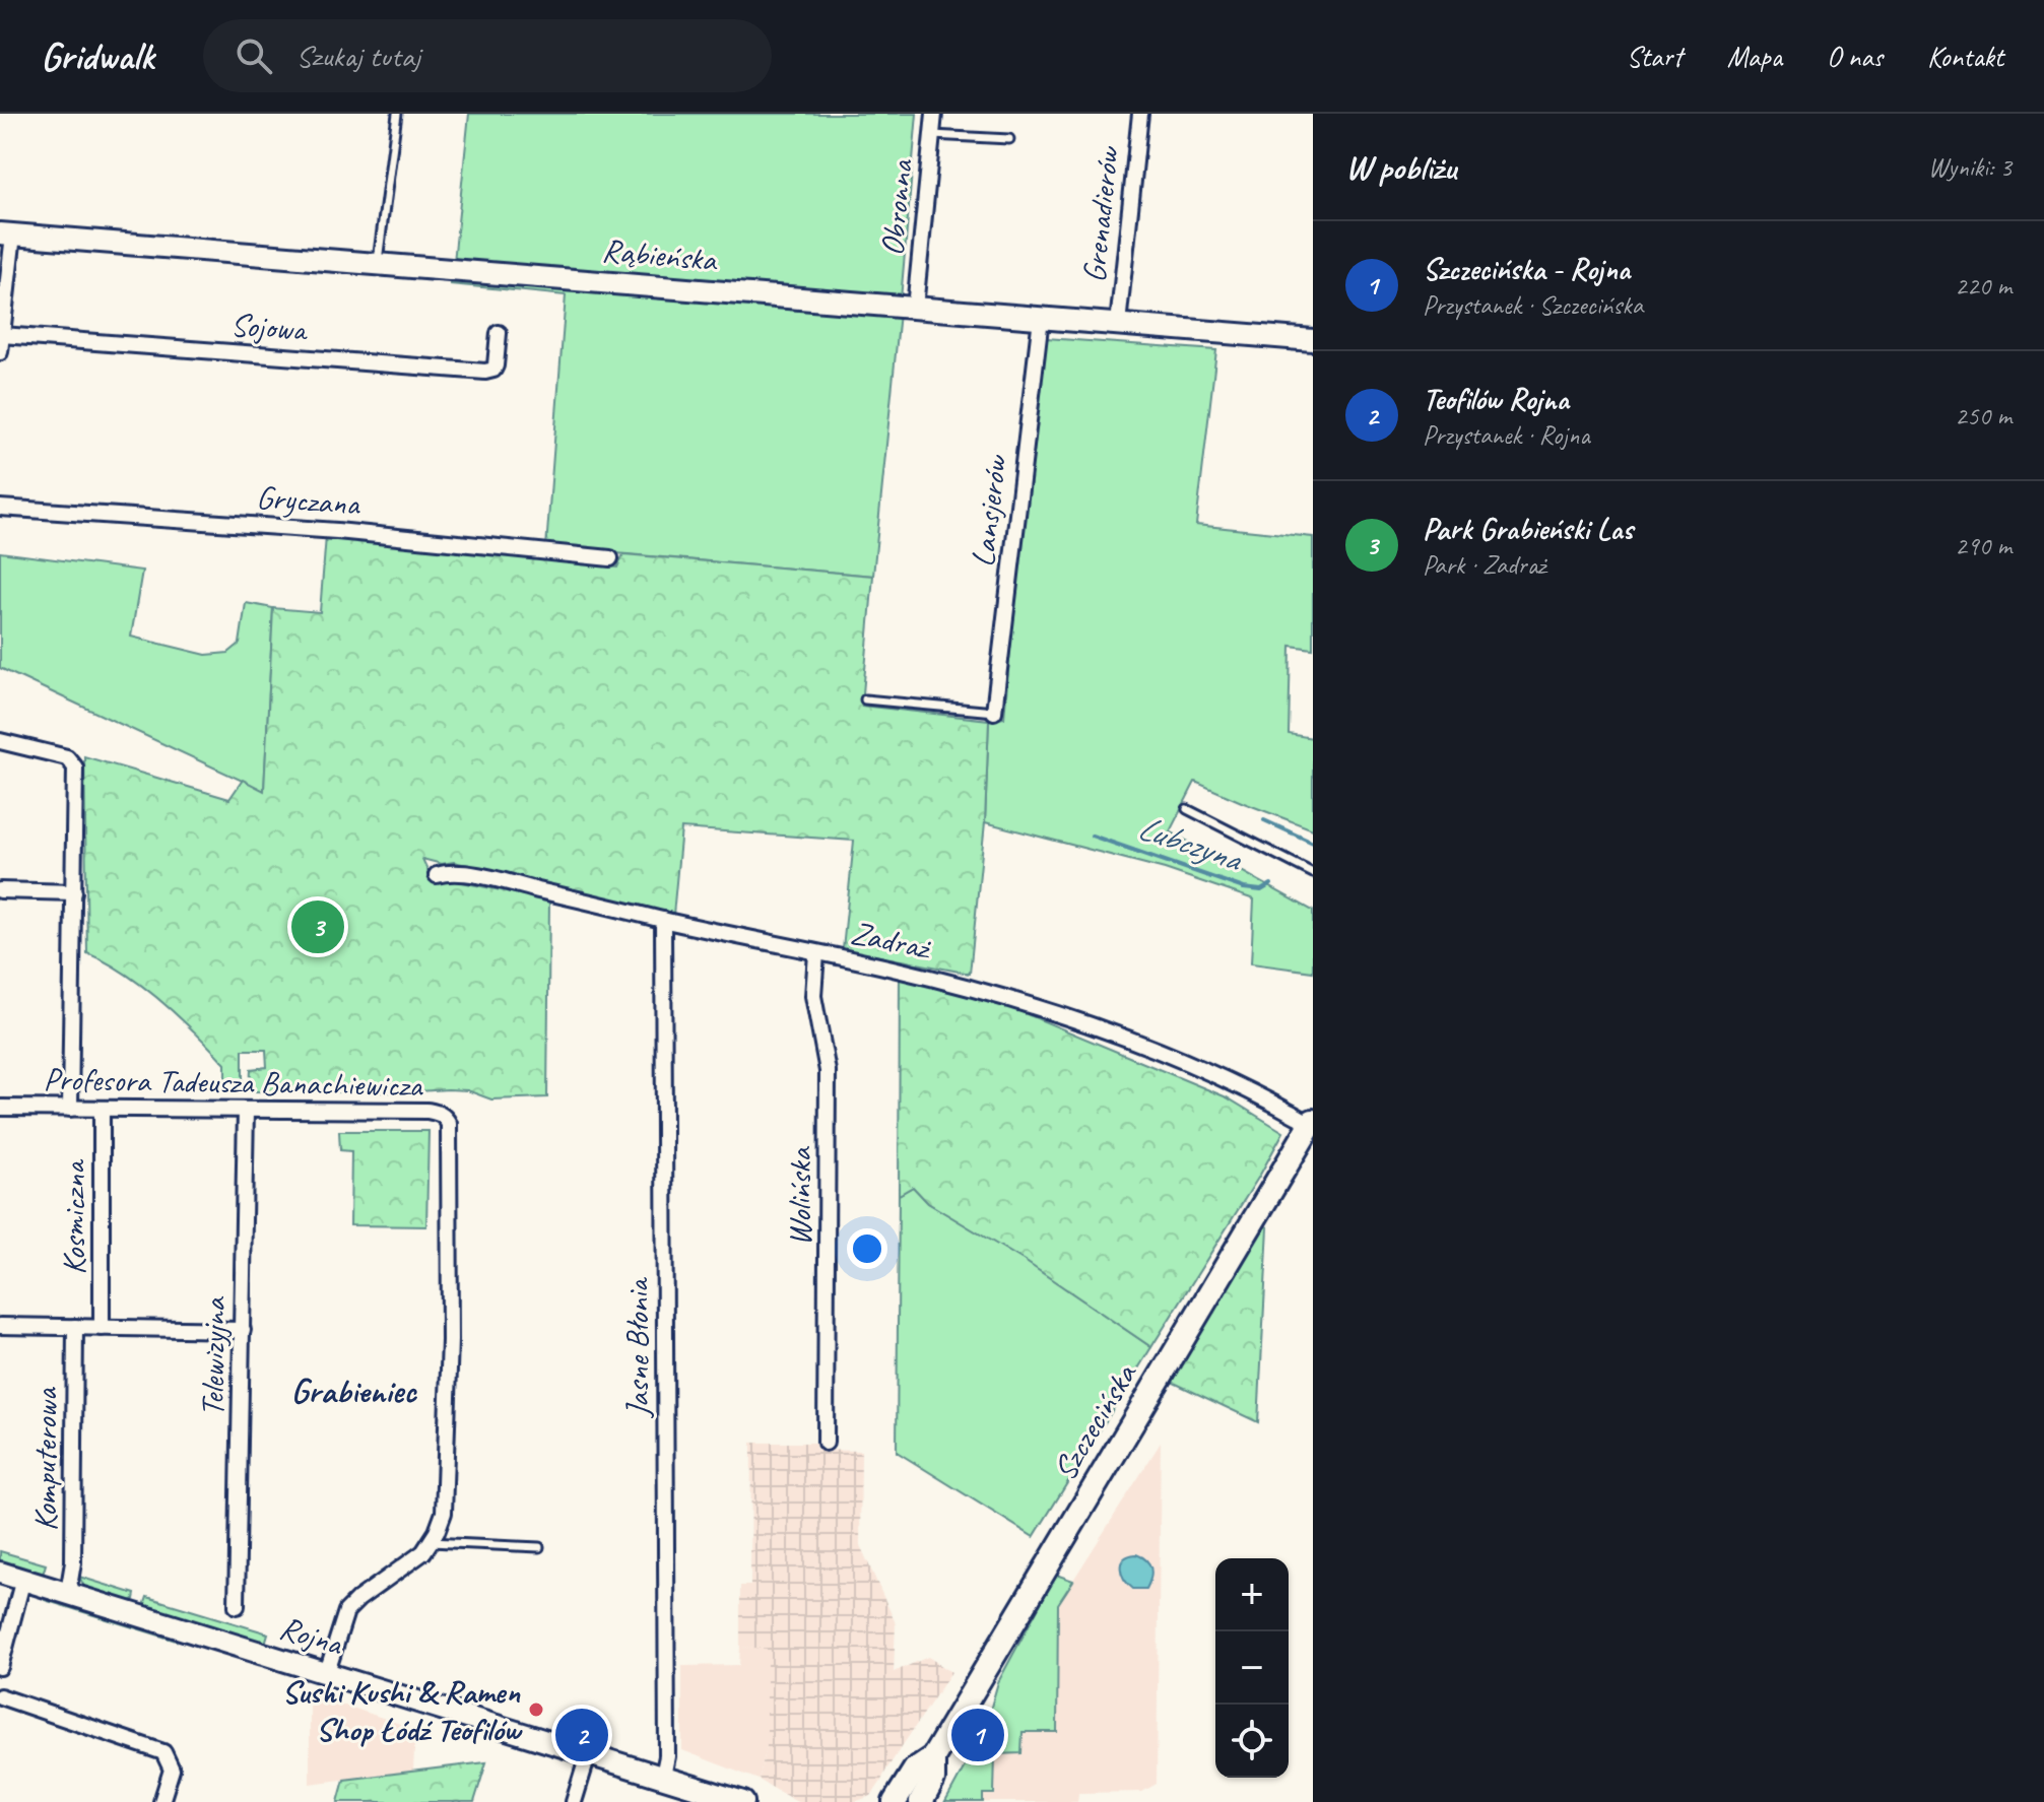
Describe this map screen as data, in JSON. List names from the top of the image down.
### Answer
{
  "streets": {
    "main road": ["Szczecińska"],
    "street": [
      "Obronna",
      "Grenadierów",
      "Rąbieńska",
      "Sojowa",
      "Gryczana",
      "Lansjerów",
      "Zadraż",
      "Profesora Tadeusza Banachiewicza",
      "Wolińska",
      "Kosmiczna",
      "Jasne Błonia",
      "Telewizyjna",
      "Komputerowa",
      "Rojna"
    ]
  },
  "crossings": [
    ["Obronna", "Rąbieńska"],
    ["Grenadierów", "Rąbieńska"],
    ["Rąbieńska", "Lansjerów"],
    ["Zadraż", "Wolińska"],
    ["Zadraż", "Jasne Błonia"],
    ["Zadraż", "Szczecińska"],
    ["Profesora Tadeusza Banachiewicza", "Kosmiczna"],
    ["Profesora Tadeusza Banachiewicza", "Telewizyjna"],
    ["Profesora Tadeusza Banachiewicza", "Rojna"],
    ["Jasne Błonia", "Rojna"],
    ["Komputerowa", "Rojna"]
  ],
  "districts": ["Grabieniec"],
  "water": ["Lubczyna"],
  "places": ["Sushi Kushi & Ramen Shop Łódź Teofilów"],
  "page": {
    "header": "Gridwalk",
    "search": "Szukaj tutaj",
    "nav": [
      "Start",
      "Mapa",
      "O nas",
      "Kontakt"
    ],
    "heading": ["W pobliżu", "Wyniki: 3"],
    "list": [
      {
        "mark": "1",
        "name": "Szczecińska - Rojna",
        "note": "Przystanek · Szczecińska",
        "value": "220 m"
      },
      {
        "mark": "2",
        "name": "Teofilów Rojna",
        "note": "Przystanek · Rojna",
        "value": "250 m"
      },
      {
        "mark": "3",
        "name": "Park Grabieński Las",
        "note": "Park · Zadraż",
        "value": "290 m"
      }
    ],
    "pins": ["3", "1", "2"],
    "map_buttons": ["+", "−"]
  }
}
